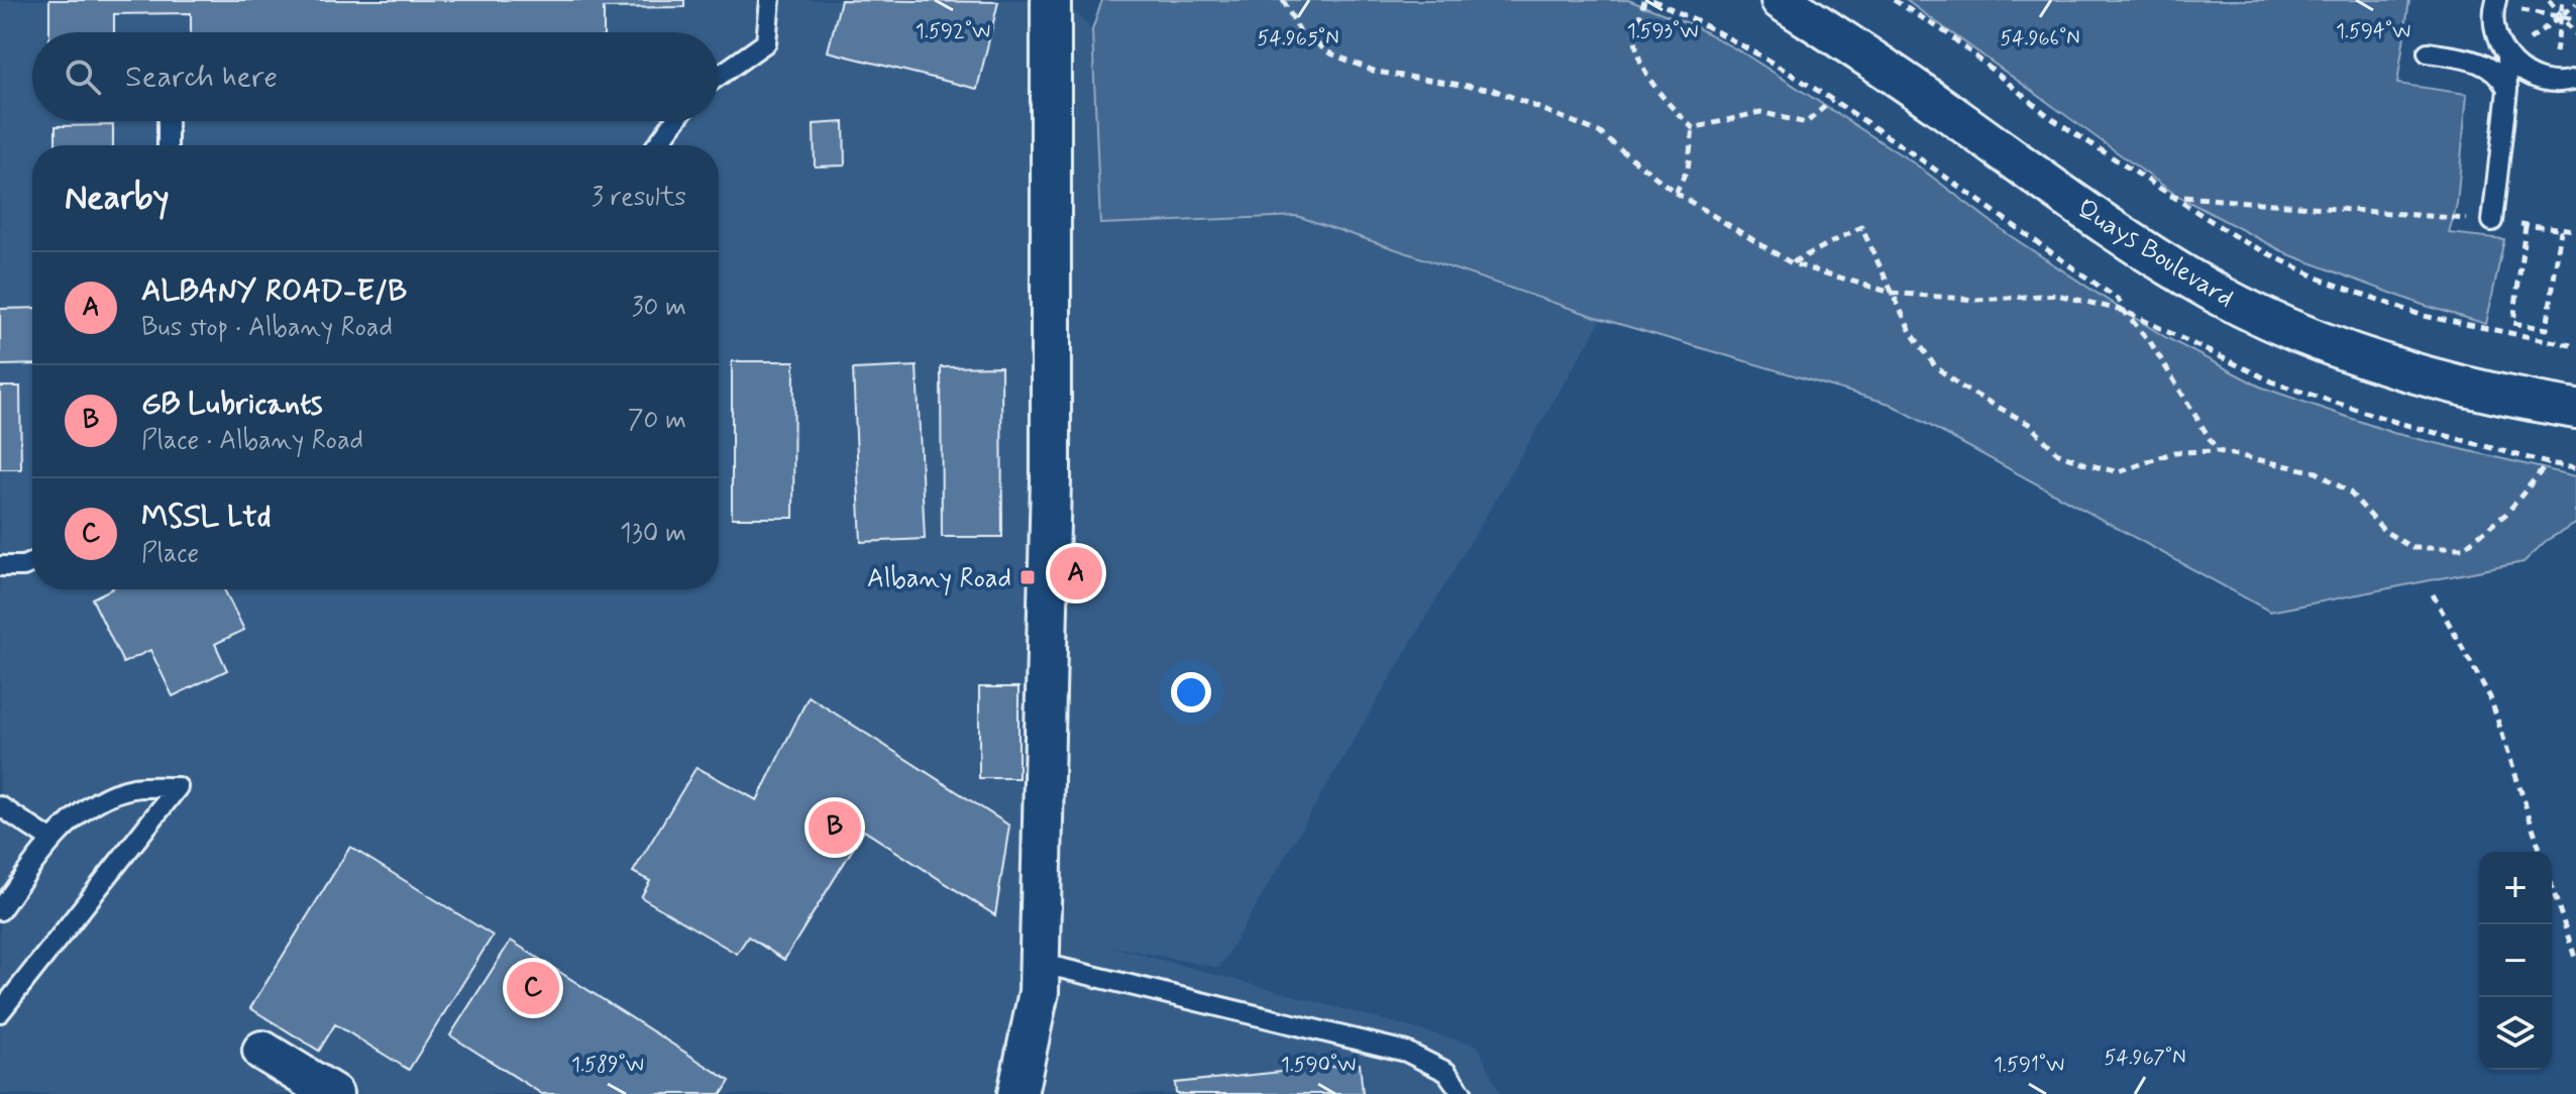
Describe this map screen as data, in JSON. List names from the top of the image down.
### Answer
{
  "streets": {
    "street": ["Quays Boulevard"]
  },
  "places": {
    "transit": ["Albany Road"]
  },
  "page": {
    "search": "Search here",
    "heading": ["Nearby", "3 results"],
    "list": [
      {
        "mark": "A",
        "name": "ALBANY ROAD-E/B",
        "note": "Bus stop · Albany Road",
        "value": "30 m"
      },
      {
        "mark": "B",
        "name": "GB Lubricants",
        "note": "Place · Albany Road",
        "value": "70 m"
      },
      {
        "mark": "C",
        "name": "MSSL Ltd",
        "note": "Place",
        "value": "130 m"
      }
    ],
    "pins": ["A", "B", "C"],
    "map_buttons": ["+", "−"]
  },
  "coordinates": [
    "1.592°W",
    "1.593°W",
    "1.594°W",
    "54.965°N",
    "54.966°N",
    "54.967°N",
    "1.589°W",
    "1.590°W",
    "1.591°W"
  ]
}
